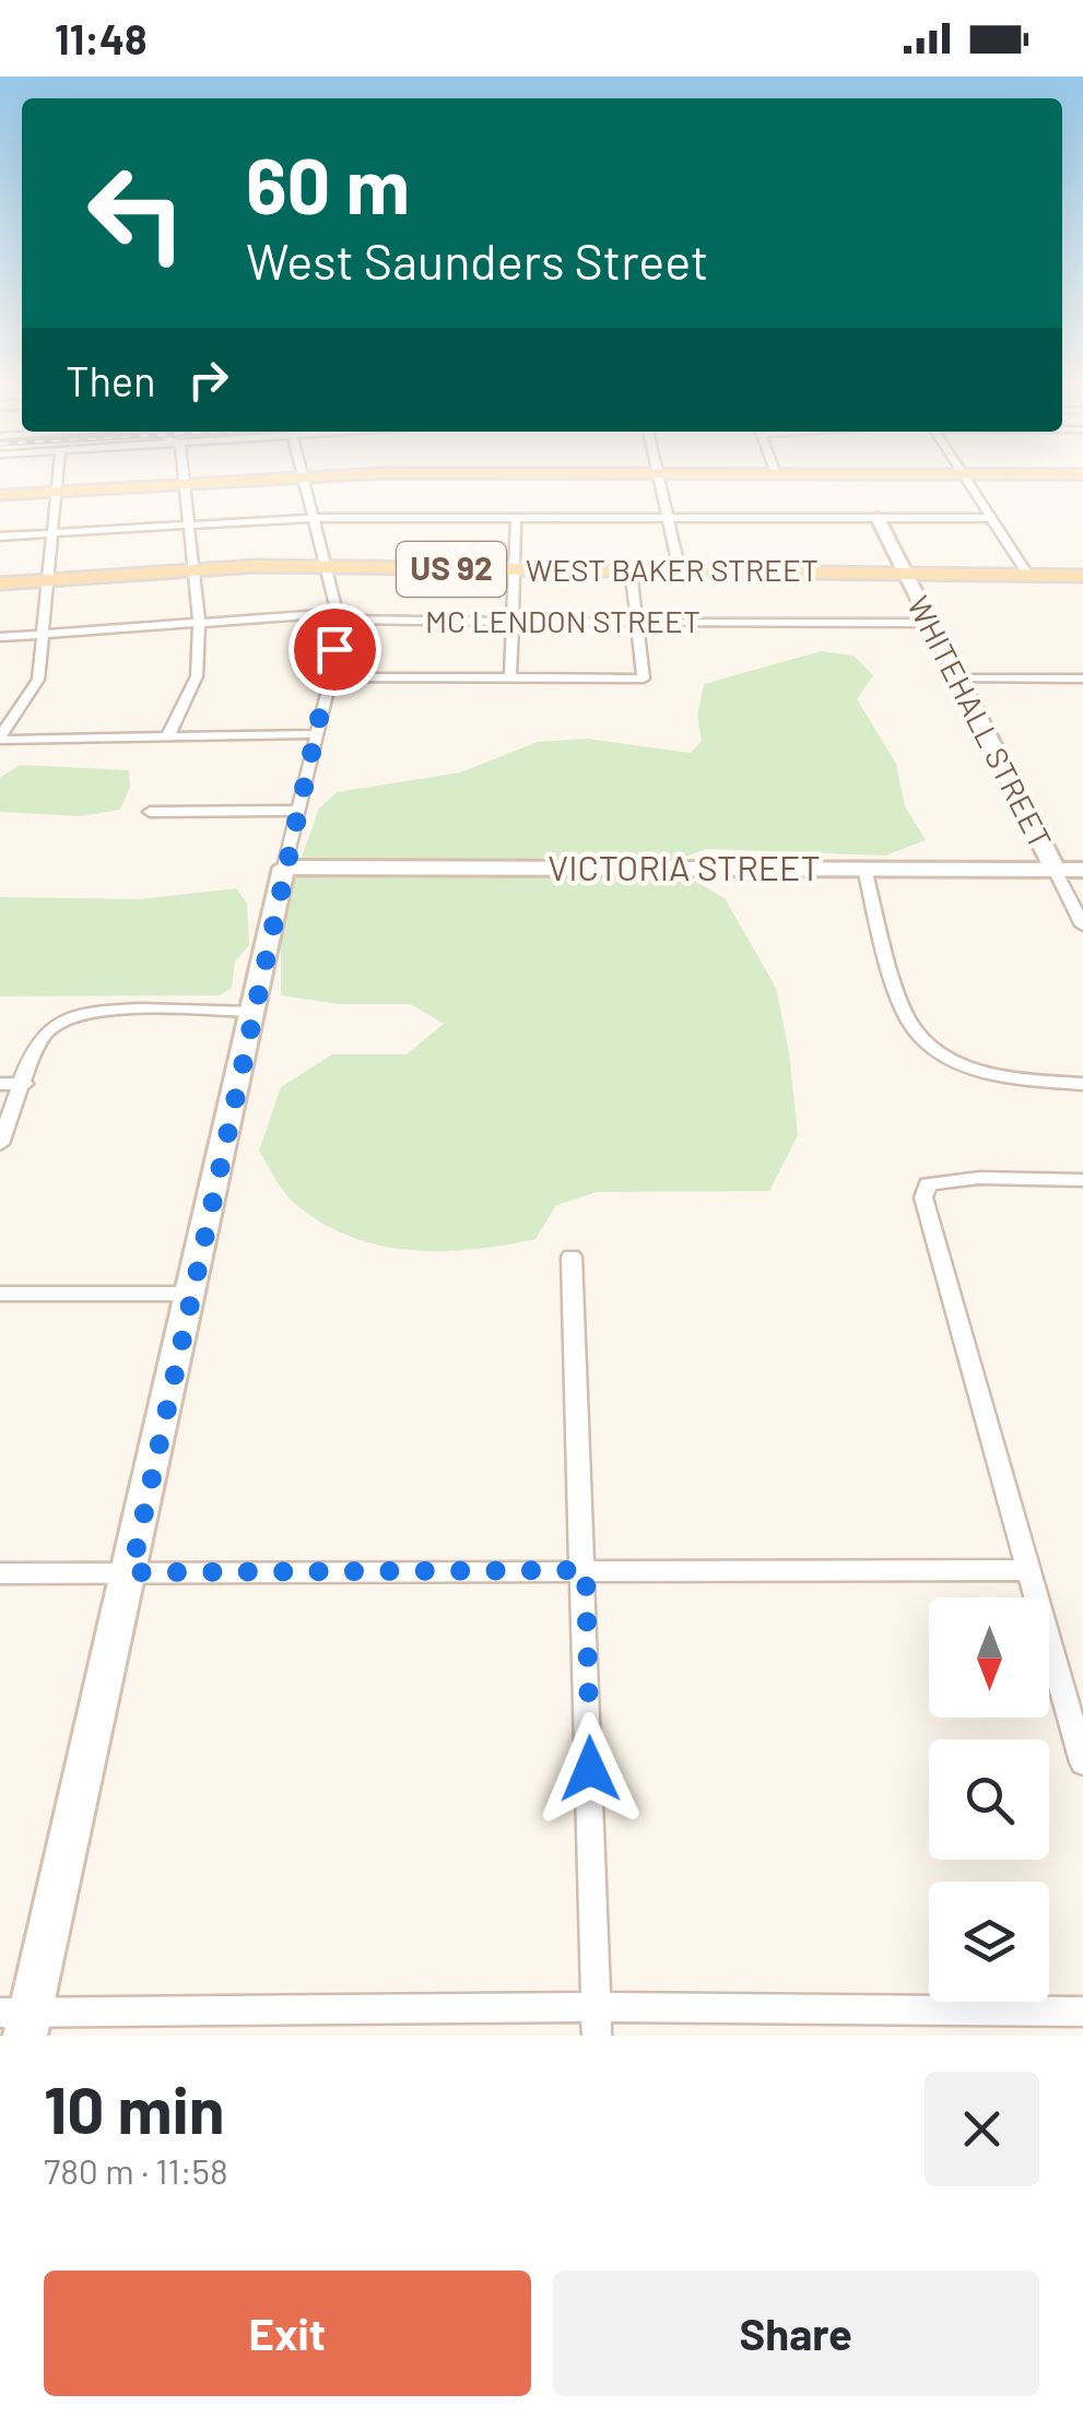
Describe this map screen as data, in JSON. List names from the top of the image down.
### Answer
{
  "streets": {
    "main road": ["US 92", "WEST BAKER STREET"],
    "street": ["MC LENDON STREET", "WHITEHALL STREET", "VICTORIA STREET"]
  },
  "crossings": [
    ["WEST BAKER STREET", "WHITEHALL STREET"],
    ["MC LENDON STREET", "WHITEHALL STREET"],
    ["WHITEHALL STREET", "VICTORIA STREET"]
  ],
  "north": "bottom",
  "page": {
    "status": "11:48",
    "turn": ["60 m", "West Saunders Street"],
    "then": "Then",
    "heading": ["10 min", "780 m · 11:58"],
    "buttons": ["Exit", "Share"]
  }
}
